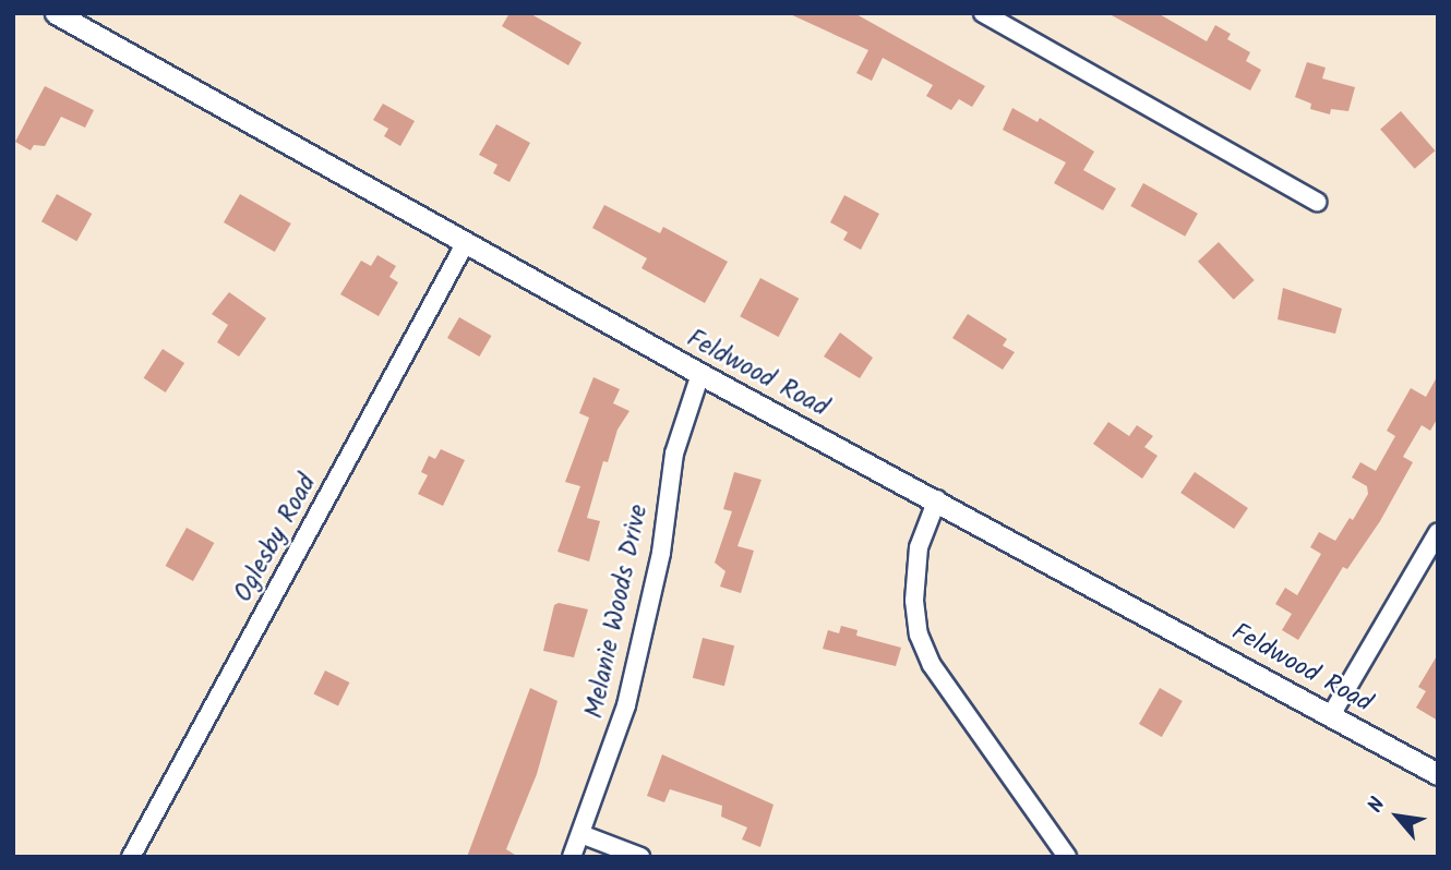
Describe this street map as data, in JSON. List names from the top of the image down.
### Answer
{
  "streets": {
    "street": ["Feldwood Road", "Oglesby Road", "Melanie Woods Drive"]
  },
  "crossings": [
    ["Feldwood Road", "Oglesby Road"],
    ["Feldwood Road", "Melanie Woods Drive"]
  ],
  "north": "top left"
}
